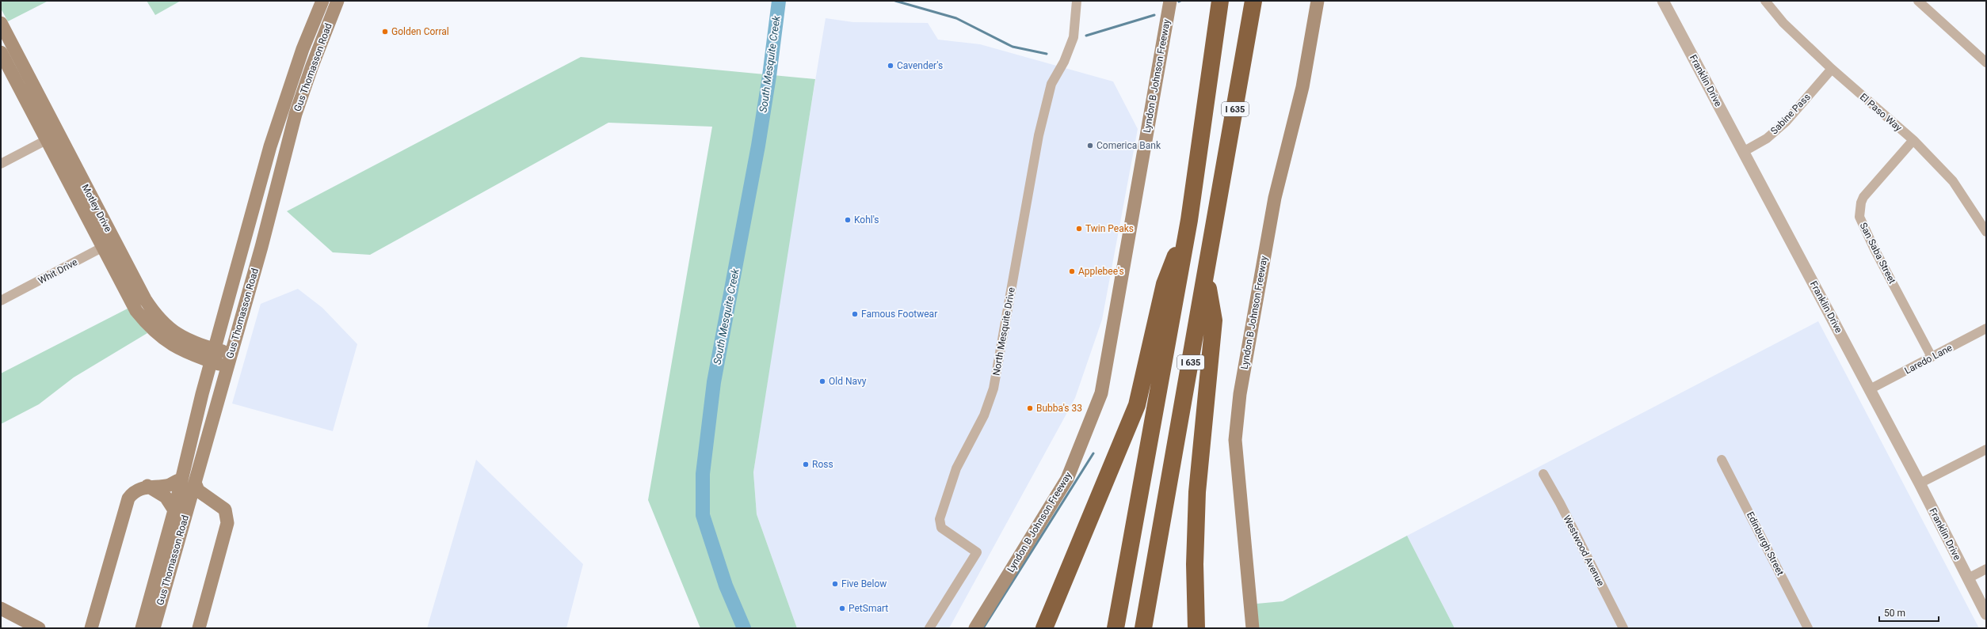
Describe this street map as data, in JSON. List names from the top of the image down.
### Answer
{
  "streets": {
    "highway": ["I 635"],
    "main road": ["Gus Thomasson Road", "Lyndon B Johnson Freeway", "Motley Drive"],
    "street": [
      "Franklin Drive",
      "El Paso Way",
      "Sabine Pass",
      "San Saba Street",
      "Whit Drive",
      "North Mesquite Drive",
      "Laredo Lane",
      "Edinburgh Street",
      "Westwood Avenue"
    ]
  },
  "crossings": [
    ["Gus Thomasson Road", "Motley Drive"],
    ["Franklin Drive", "Sabine Pass"],
    ["Franklin Drive", "Laredo Lane"],
    ["El Paso Way", "Sabine Pass"],
    ["El Paso Way", "San Saba Street"],
    ["Motley Drive", "Whit Drive"],
    ["San Saba Street", "Laredo Lane"]
  ],
  "water": ["South Mesquite Creek"],
  "places": [
    "Golden Corral",
    "Cavender's",
    "Comerica Bank",
    "Kohl's",
    "Twin Peaks",
    "Applebee's",
    "Famous Footwear",
    "Old Navy",
    "Bubba's 33",
    "Ross",
    "Five Below",
    "PetSmart"
  ],
  "scale_bar": "50 m"
}
